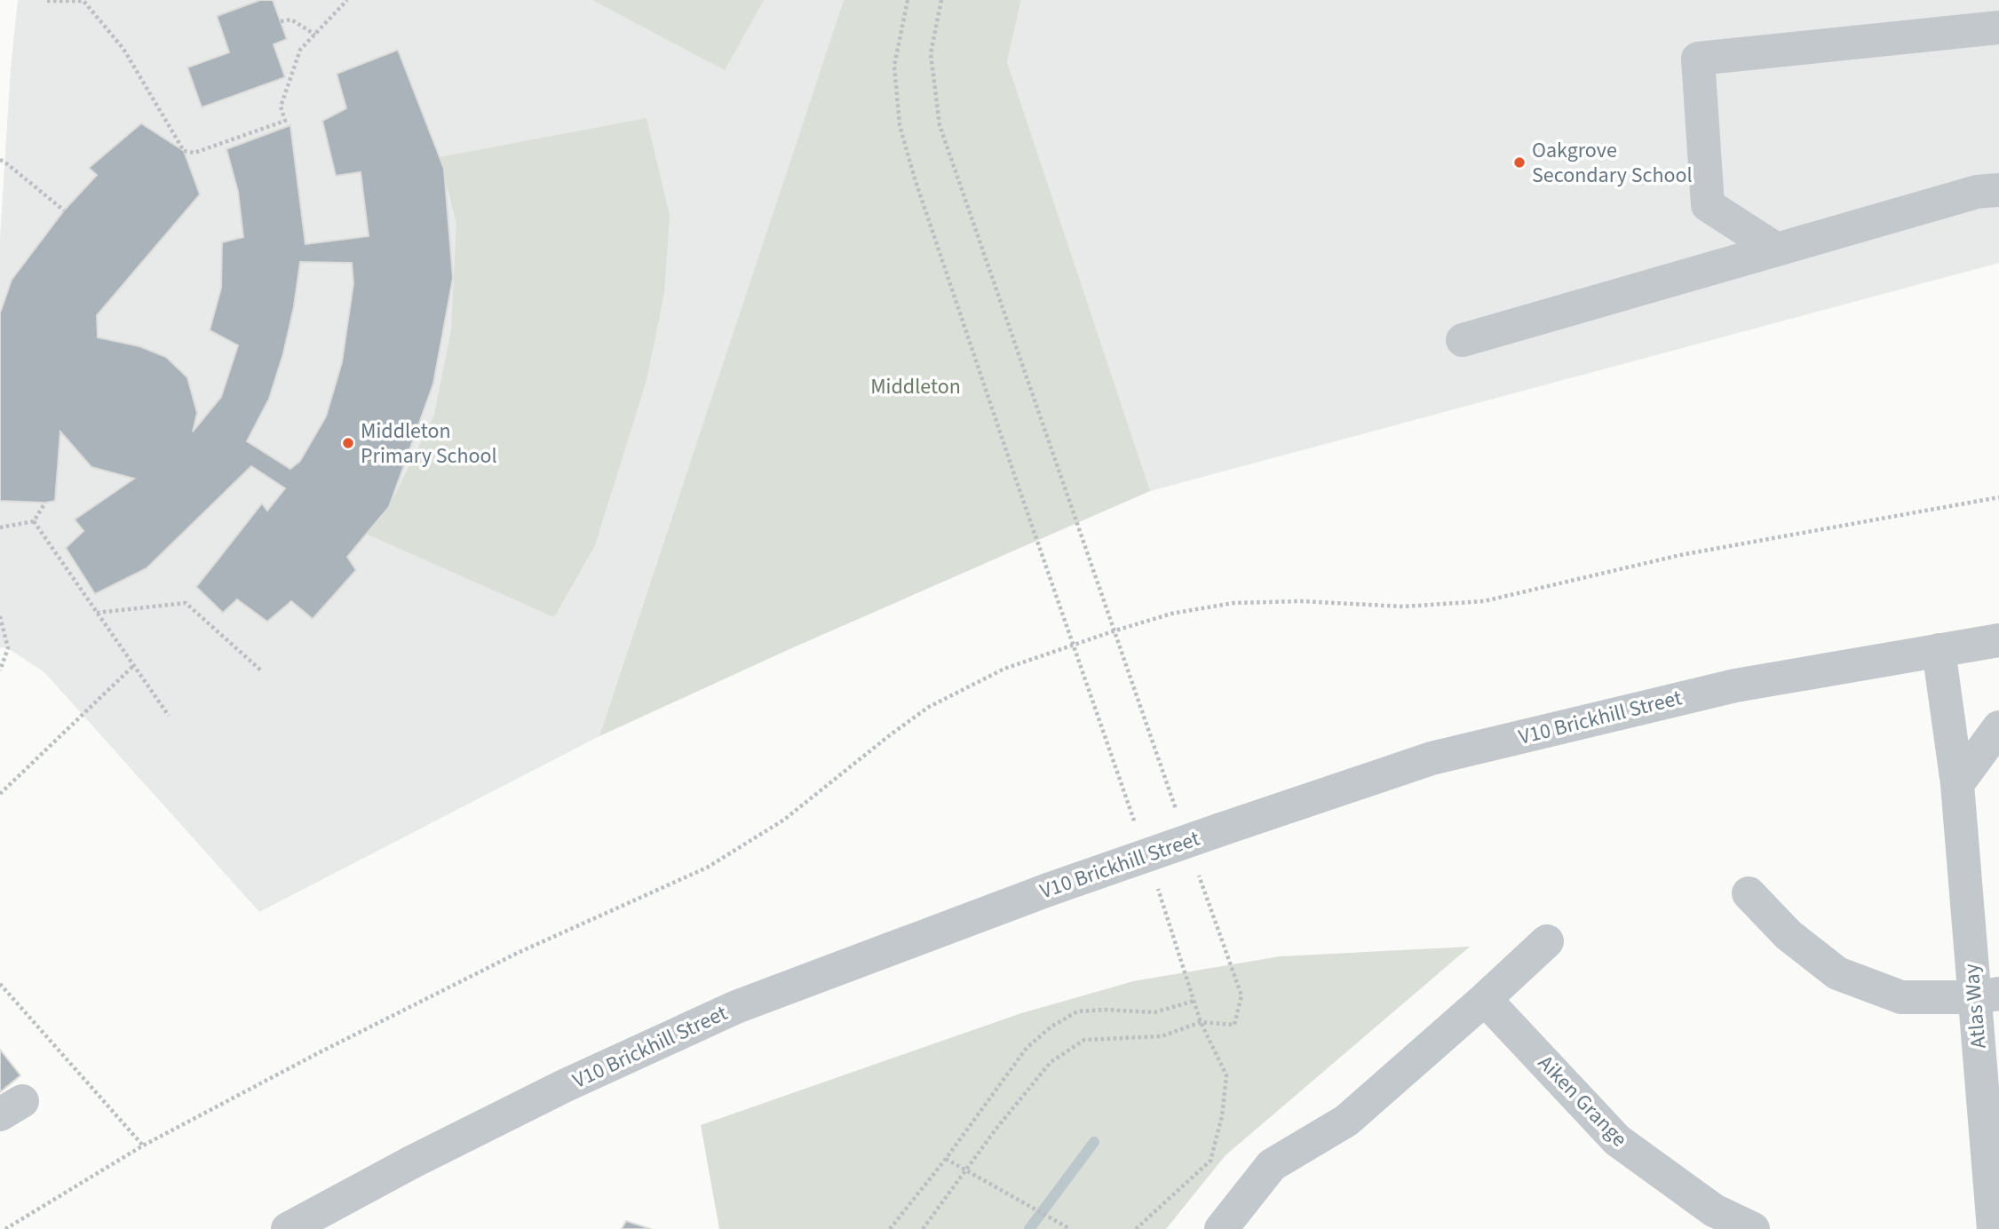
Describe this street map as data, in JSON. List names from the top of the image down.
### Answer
{
  "streets": {
    "street": ["V10 Brickhill Street", "Atlas Way", "Aiken Grange"]
  },
  "crossings": [
    ["V10 Brickhill Street", "Atlas Way"]
  ],
  "parks": ["Middleton"],
  "places": ["Oakgrove Secondary School", "Middleton Primary School"]
}
